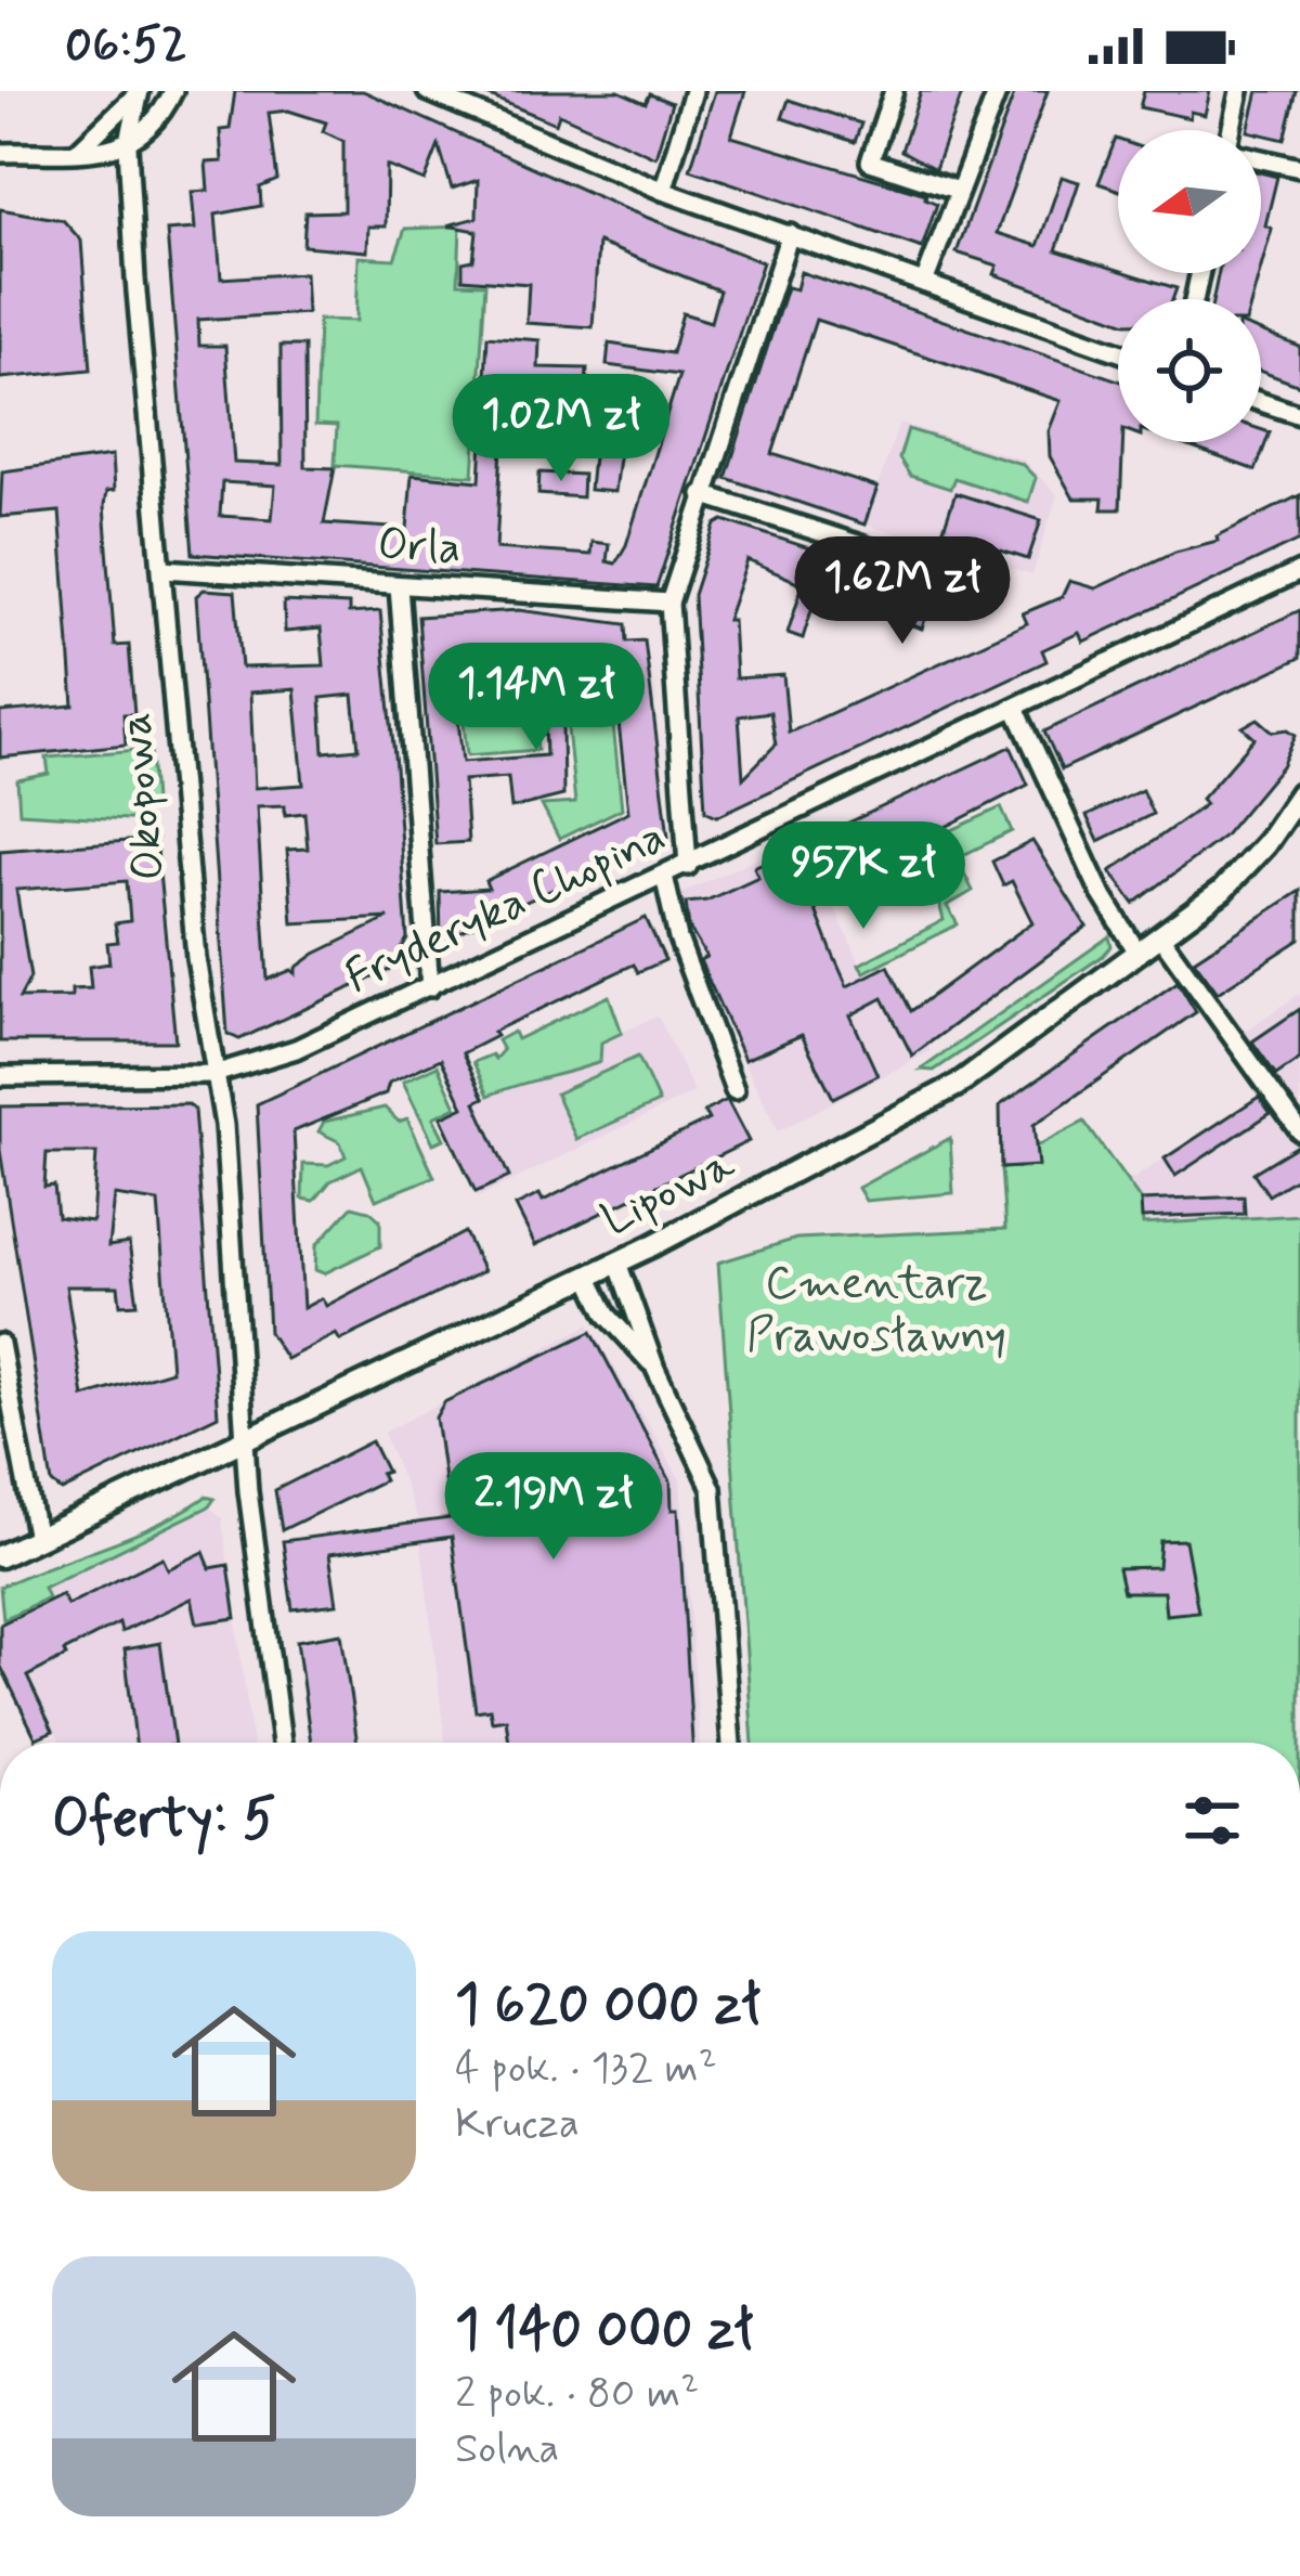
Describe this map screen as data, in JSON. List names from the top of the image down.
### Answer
{
  "streets": {
    "street": [
      "Orla",
      "Okopowa",
      "Fryderyka Chopina",
      "Lipowa"
    ]
  },
  "crossings": [
    ["Orla", "Okopowa"],
    ["Okopowa", "Fryderyka Chopina"],
    ["Okopowa", "Lipowa"]
  ],
  "parks": ["Cmentarz Prawosławny"],
  "north": "left",
  "page": {
    "status": "06:52",
    "price": [
      "1.02M zł",
      "1.62M zł",
      "1.14M zł",
      "957K zł",
      "2.19M zł"
    ],
    "heading": "Oferty: 5",
    "list": [
      {
        "name": "1 620 000 zł",
        "note": "4 pok. · 132 m² · Krucza"
      },
      {
        "name": "1 140 000 zł",
        "note": "2 pok. · 80 m² · Solna"
      }
    ]
  }
}
